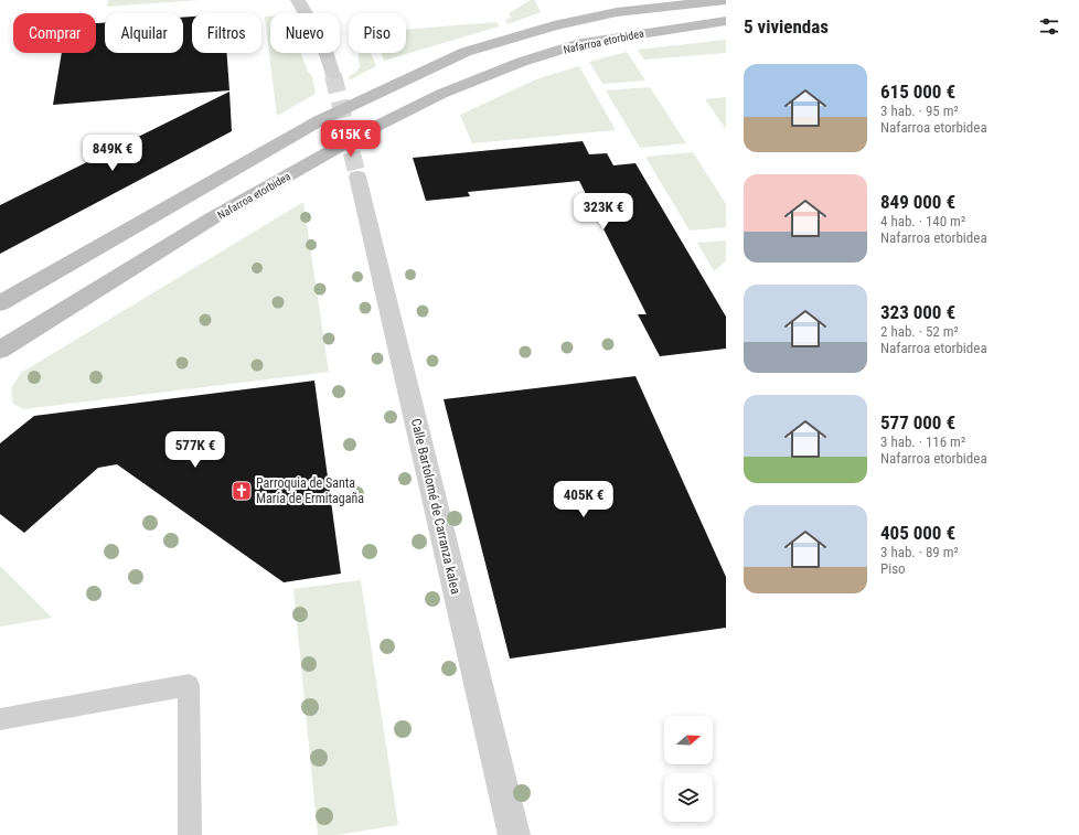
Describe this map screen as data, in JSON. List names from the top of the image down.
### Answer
{
  "streets": {
    "main road": ["Nafarroa etorbidea"],
    "street": ["Calle Bartolomé de Carranza kalea"]
  },
  "places": {
    "church": ["Parroquia de Santa María de Ermitagaña"]
  },
  "north": "right",
  "page": {
    "heading": "5 viviendas",
    "chip": [
      "Comprar",
      "Alquilar",
      "Filtros",
      "Nuevo",
      "Piso"
    ],
    "list": [
      {
        "name": "615 000 €",
        "note": "3 hab. · 95 m² · Nafarroa etorbidea"
      },
      {
        "name": "849 000 €",
        "note": "4 hab. · 140 m² · Nafarroa etorbidea"
      },
      {
        "name": "323 000 €",
        "note": "2 hab. · 52 m² · Nafarroa etorbidea"
      },
      {
        "name": "577 000 €",
        "note": "3 hab. · 116 m² · Nafarroa etorbidea"
      },
      {
        "name": "405 000 €",
        "note": "3 hab. · 89 m² · Piso"
      }
    ],
    "price": [
      "615K €",
      "849K €",
      "323K €",
      "577K €",
      "405K €"
    ]
  }
}
